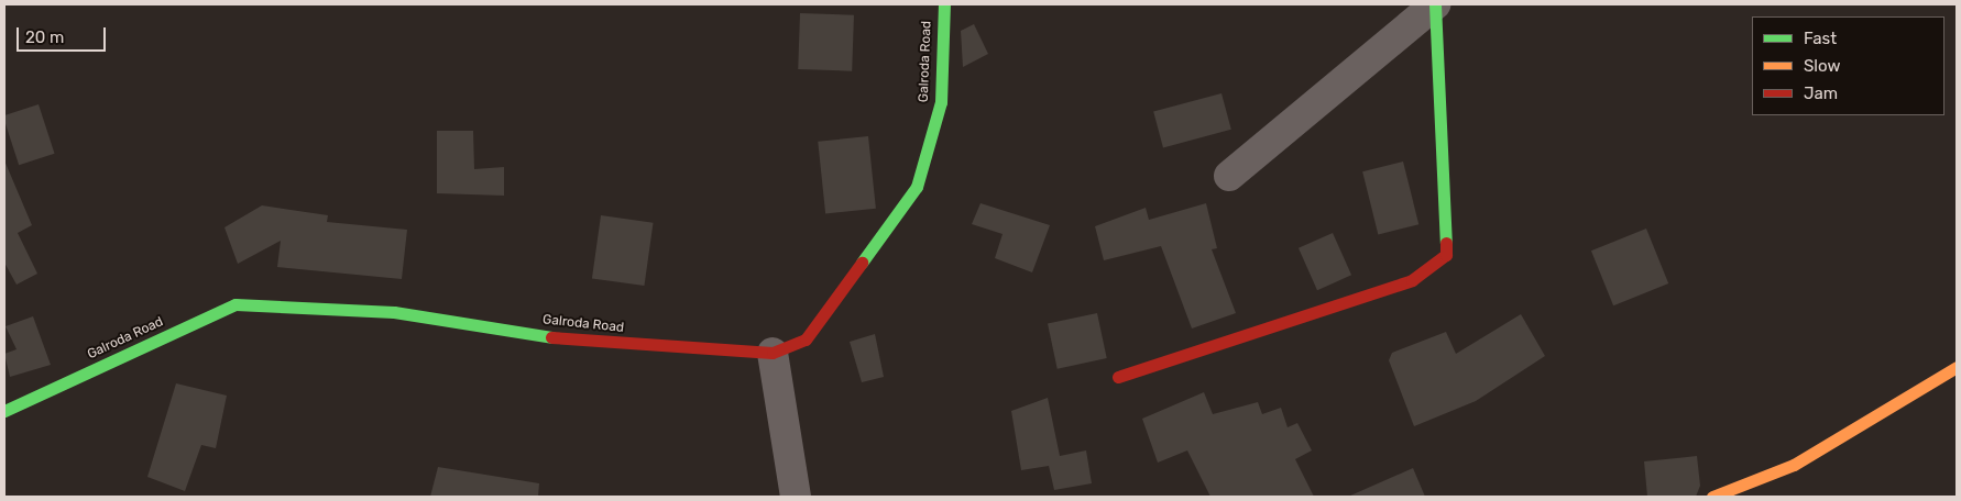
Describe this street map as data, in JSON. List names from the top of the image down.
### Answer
{
  "streets": {
    "street": ["Galroda Road"]
  },
  "legend": ["Fast", "Slow", "Jam"],
  "scale_bar": "20 m"
}
